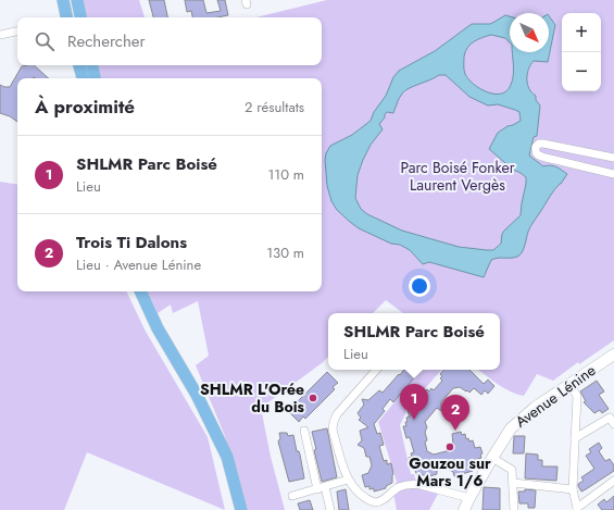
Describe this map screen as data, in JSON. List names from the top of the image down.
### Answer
{
  "streets": {
    "street": ["Avenue Lénine"]
  },
  "parks": ["Parc Boisé Fonker Laurent Vergès"],
  "places": ["SHLMR L'Orée du Bois", "Gouzou sur Mars 1/6"],
  "north": "bottom right",
  "page": {
    "map_buttons": ["+", "−"],
    "search": "Rechercher",
    "heading": ["À proximité", "2 résultats"],
    "list": [
      {
        "mark": "1",
        "name": "SHLMR Parc Boisé",
        "note": "Lieu",
        "value": "110 m"
      },
      {
        "mark": "2",
        "name": "Trois Ti Dalons",
        "note": "Lieu · Avenue Lénine",
        "value": "130 m"
      }
    ],
    "popup": ["SHLMR Parc Boisé", "Lieu"],
    "pins": ["1", "2"]
  }
}
